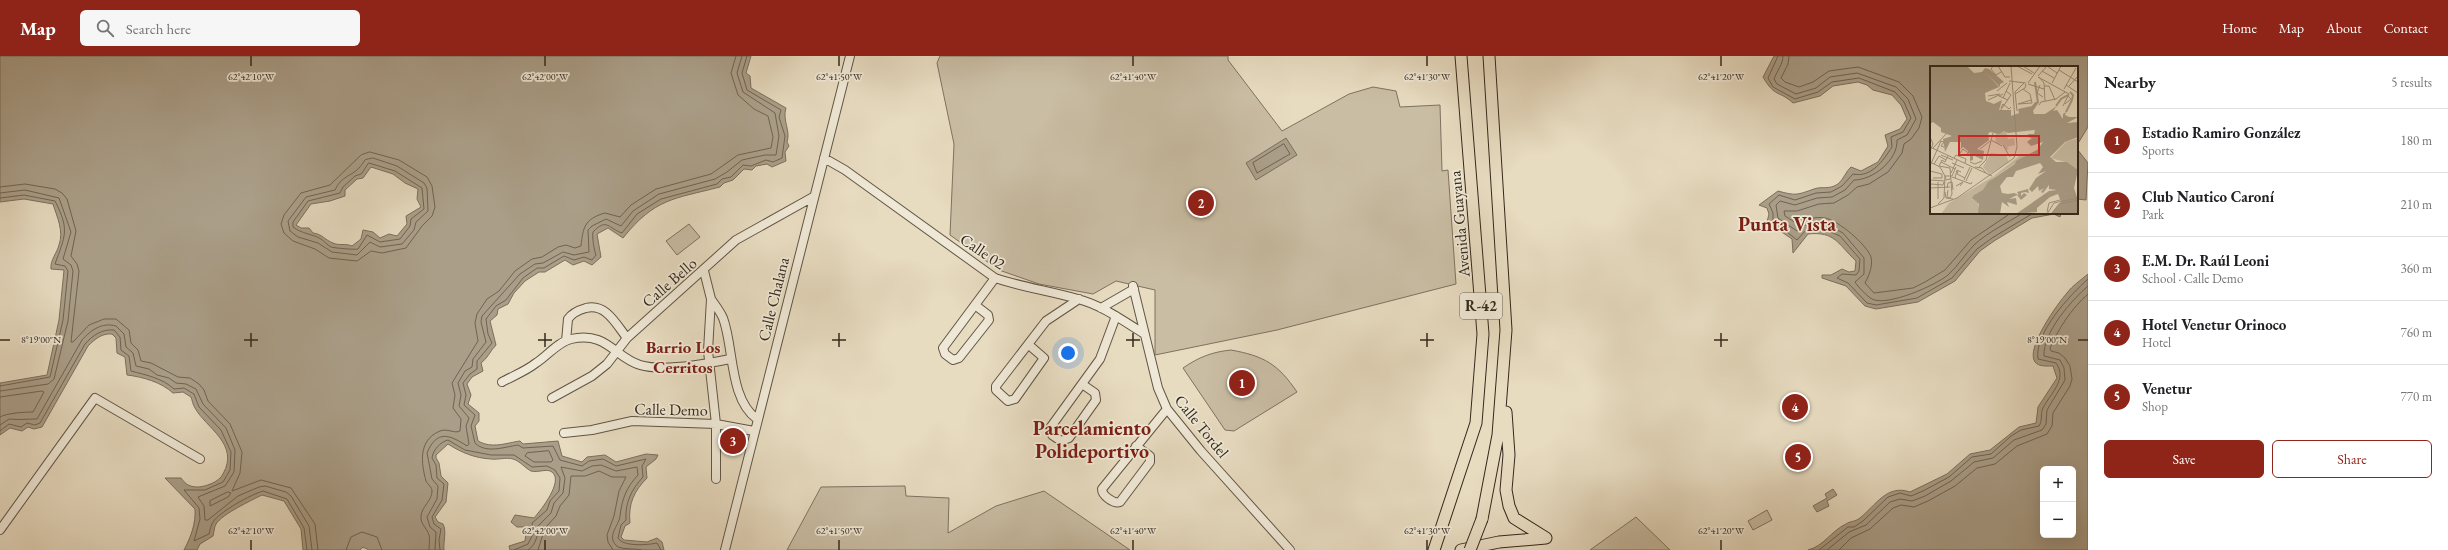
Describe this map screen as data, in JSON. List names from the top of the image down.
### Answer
{
  "streets": {
    "main road": ["Avenida Guayana", "R-42"],
    "street": [
      "Calle 02",
      "Calle Bello",
      "Calle Chalana",
      "Calle Demo",
      "Calle Tordel"
    ]
  },
  "crossings": [
    ["Calle 02", "Calle Chalana"],
    ["Calle 02", "Calle Tordel"],
    ["Calle Bello", "Calle Chalana"],
    ["Calle Chalana", "Calle Demo"]
  ],
  "districts": ["Punta Vista", "Barrio Los Cerritos", "Parcelamiento Polideportivo"],
  "page": {
    "header": "Map",
    "search": "Search here",
    "nav": [
      "Home",
      "Map",
      "About",
      "Contact"
    ],
    "heading": ["Nearby", "5 results"],
    "list": [
      {
        "mark": "1",
        "name": "Estadio Ramiro González",
        "note": "Sports",
        "value": "180 m"
      },
      {
        "mark": "2",
        "name": "Club Nautico Caroní",
        "note": "Park",
        "value": "210 m"
      },
      {
        "mark": "3",
        "name": "E.M. Dr. Raúl Leoni",
        "note": "School · Calle Demo",
        "value": "360 m"
      },
      {
        "mark": "4",
        "name": "Hotel Venetur Orinoco",
        "note": "Hotel",
        "value": "760 m"
      },
      {
        "mark": "5",
        "name": "Venetur",
        "note": "Shop",
        "value": "770 m"
      }
    ],
    "pins": [
      "2",
      "1",
      "4",
      "3",
      "5"
    ],
    "buttons": ["Save", "Share"],
    "map_buttons": ["+", "−"]
  },
  "coordinates": [
    "62°42'10\"W",
    "62°42'00\"W",
    "62°41'50\"W",
    "62°41'40\"W",
    "62°41'30\"W",
    "62°41'20\"W",
    "8°19'00\"N"
  ]
}
